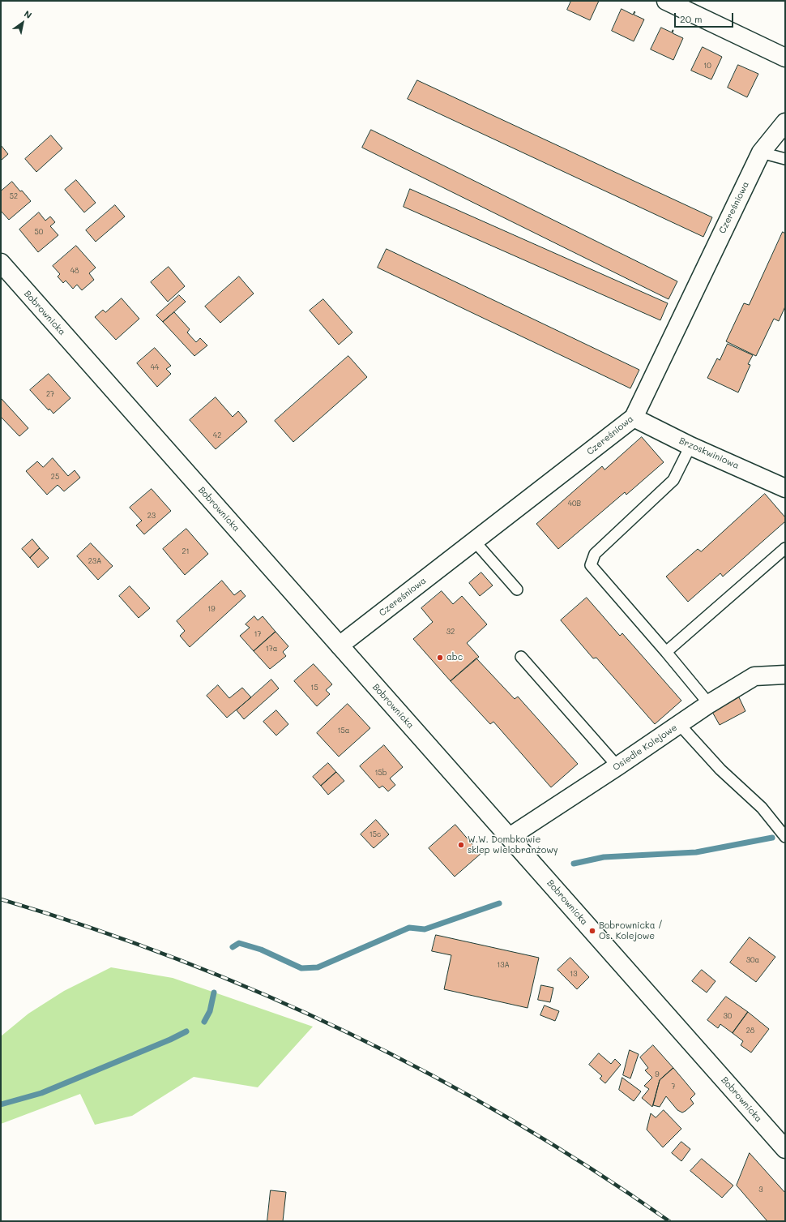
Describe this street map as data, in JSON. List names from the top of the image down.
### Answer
{
  "streets": {
    "street": [
      "Czereśniowa",
      "Bobrownicka",
      "Brzoskwiniowa",
      "Osiedle Kolejowe"
    ]
  },
  "crossings": [
    ["Czereśniowa", "Bobrownicka"],
    ["Czereśniowa", "Brzoskwiniowa"],
    ["Bobrownicka", "Osiedle Kolejowe"]
  ],
  "places": ["abc", "W.W. Dombkowie sklep wielobranżowy", "Bobrownicka / Os. Kolejowe"],
  "house_numbers": [
    "10",
    "52",
    "50",
    "48",
    "44",
    "27",
    "42",
    "25",
    "40B",
    "23",
    "21",
    "23A",
    "19",
    "32",
    "17",
    "17a",
    "15",
    "15a",
    "15b",
    "15c",
    "30a",
    "13A",
    "13",
    "30",
    "28",
    "9",
    "7",
    "3"
  ],
  "scale_bar": "20 m",
  "north": "top right"
}
